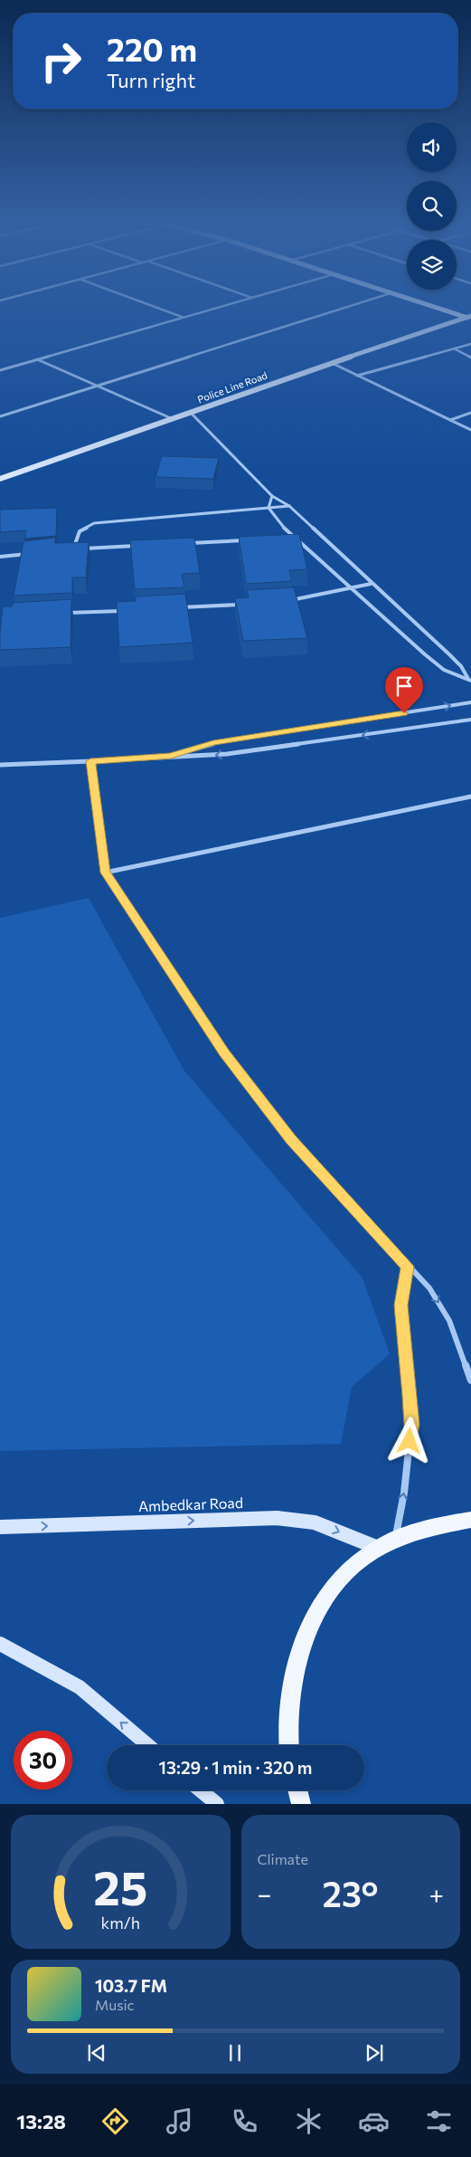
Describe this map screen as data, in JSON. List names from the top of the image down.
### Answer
{
  "streets": {
    "main road": ["Police Line Road", "Ambedkar Road"]
  },
  "one_way": ["Ambedkar Road"],
  "page": {
    "turn": ["220 m", "Turn right"],
    "limit": "30",
    "trip": "13:29 · 1 min · 320 m",
    "tile": "Climate",
    "heat": ["−", "23°", "+"],
    "song": ["103.7 FM", "Music"],
    "tabs": "13:28",
    "gauge": ["25", "km/h"]
  }
}
